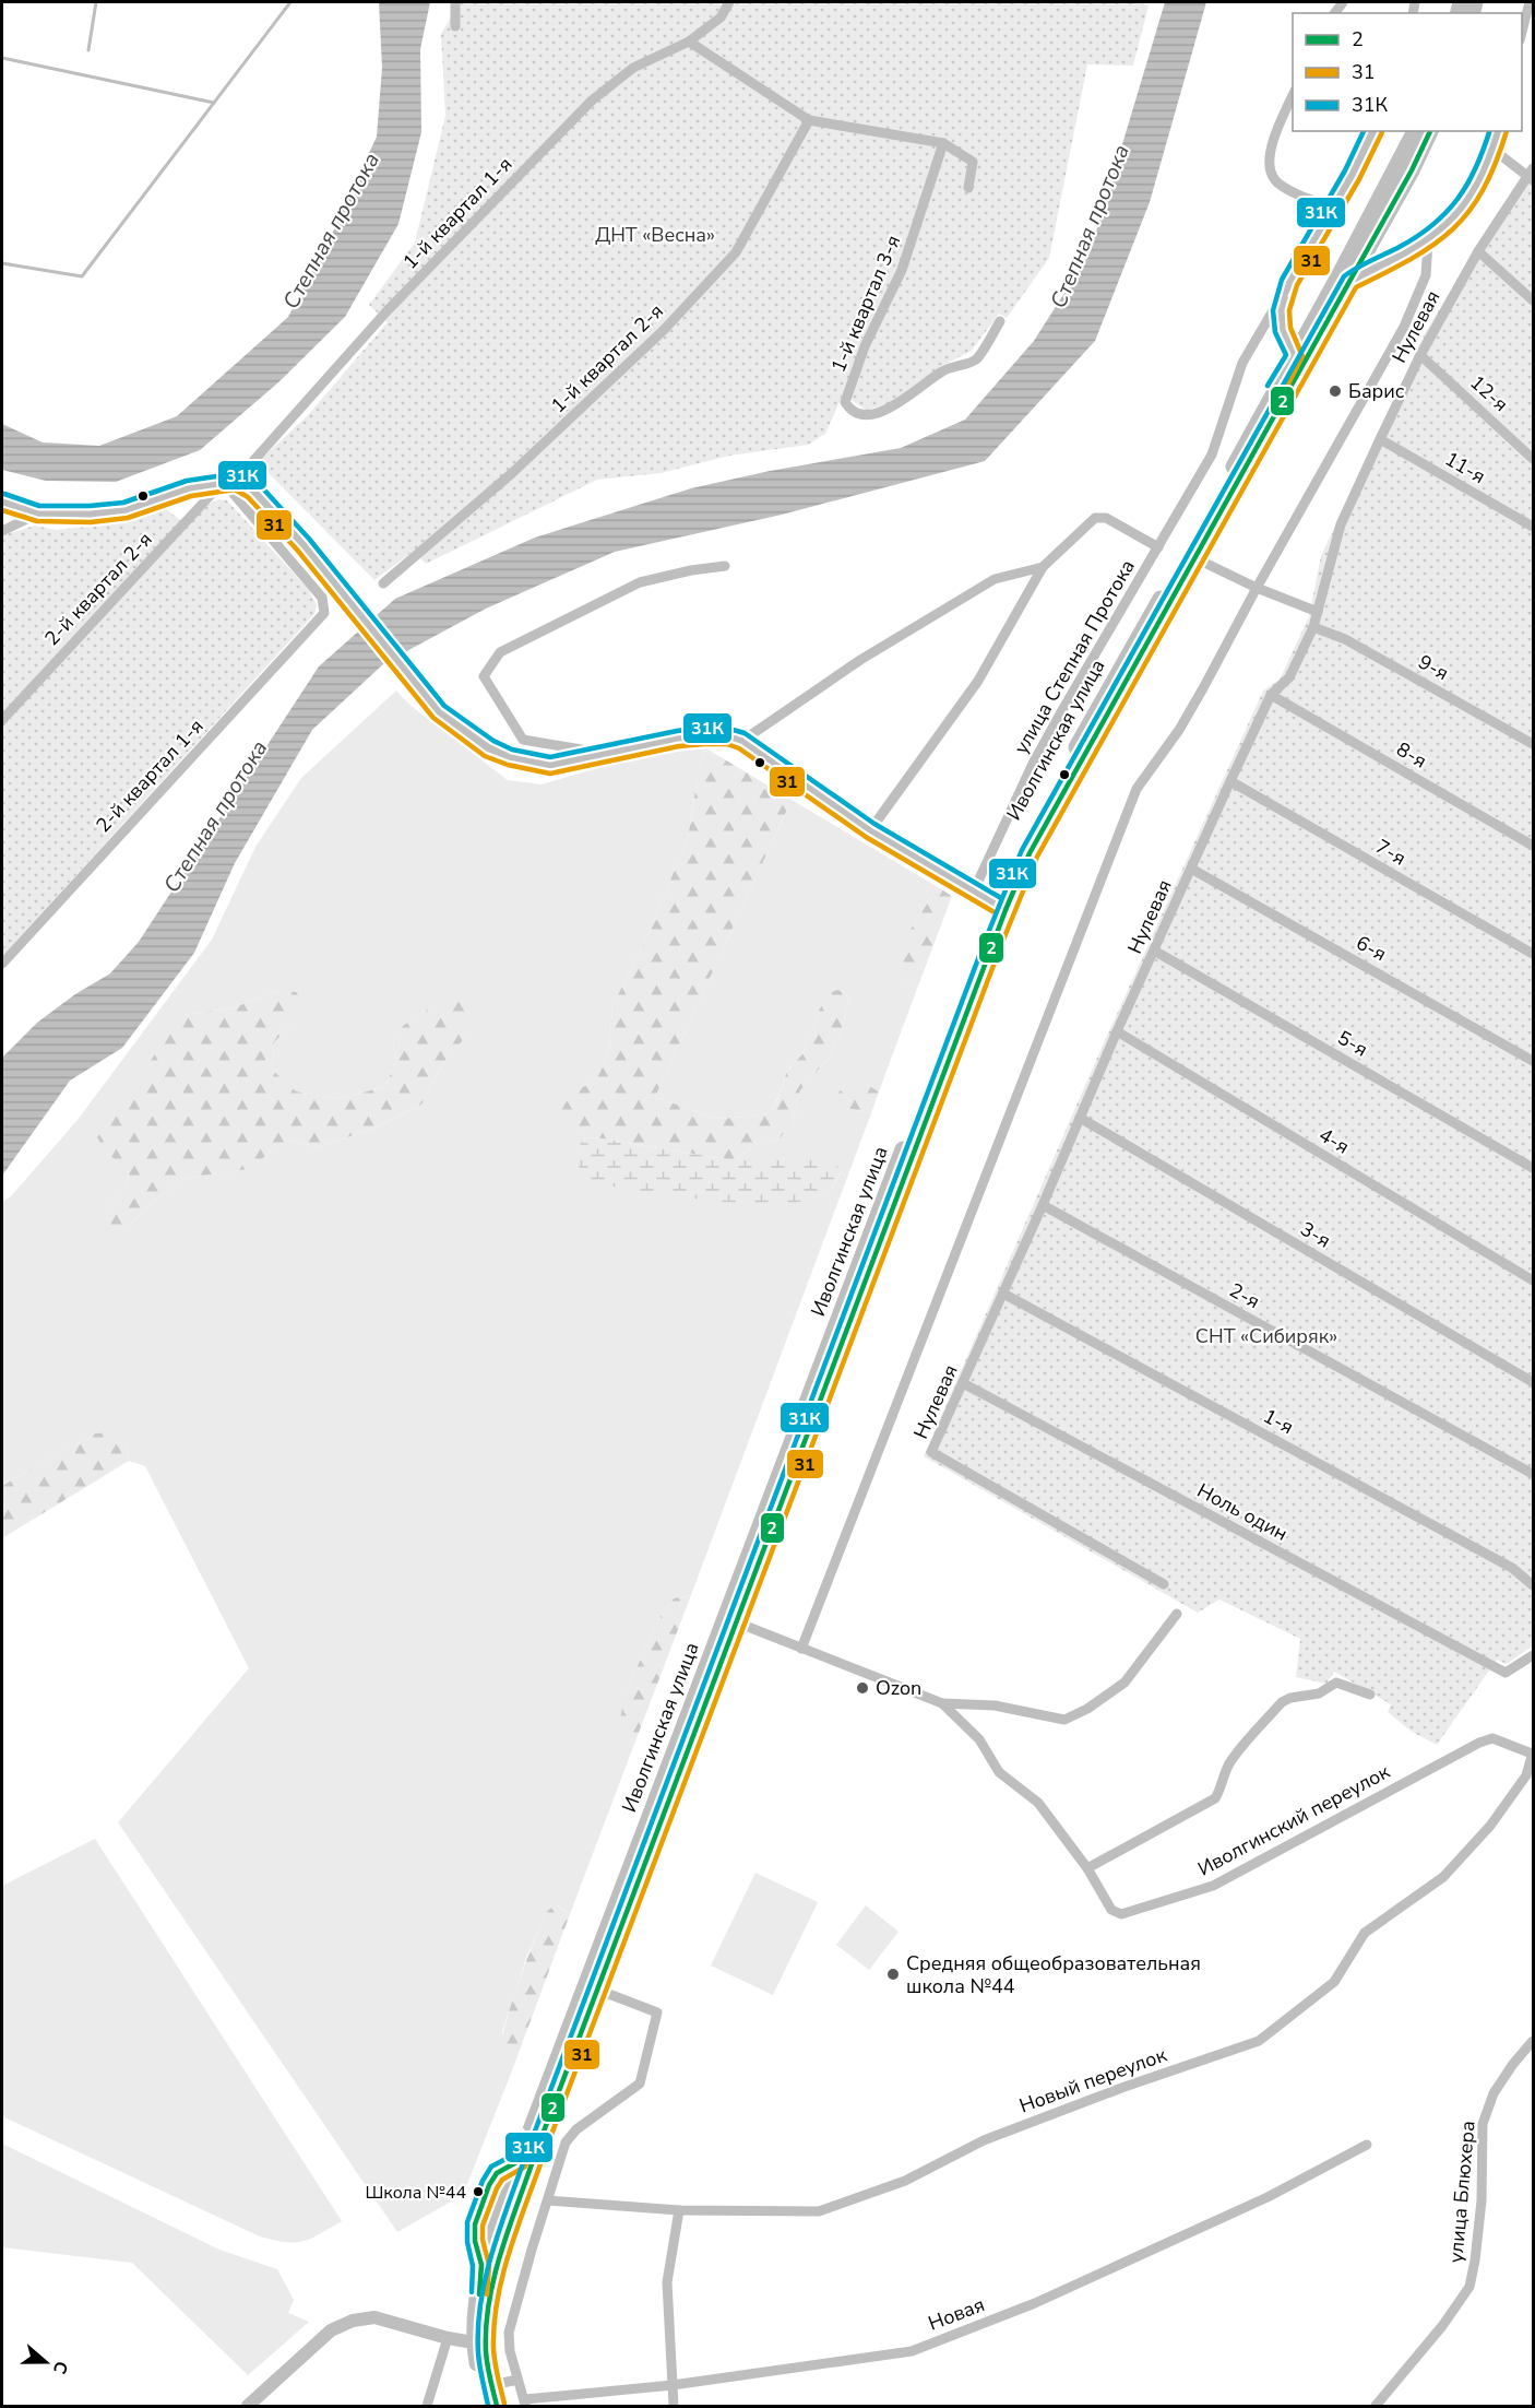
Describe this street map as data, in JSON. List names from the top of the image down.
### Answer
{
  "streets": {
    "main road": ["Иволгинская улица"],
    "street": [
      "1-й квартал 1-я",
      "1-й квартал 3-я",
      "Нулевая",
      "1-й квартал 2-я",
      "12-я",
      "11-я",
      "2-й квартал 2-я",
      "улица Степная Протока",
      "9-я",
      "8-я",
      "2-й квартал 1-я",
      "7-я",
      "6-я",
      "5-я",
      "4-я",
      "3-я",
      "2-я",
      "1-я",
      "Ноль один",
      "Иволгинский переулок",
      "Новый переулок",
      "улица Блюхера",
      "Новая"
    ]
  },
  "crossings": [
    ["1-й квартал 1-я", "2-й квартал 2-я"],
    ["1-й квартал 1-я", "2-й квартал 1-я"],
    ["Нулевая", "12-я"],
    ["Нулевая", "11-я"],
    ["Нулевая", "9-я"],
    ["Нулевая", "8-я"],
    ["Нулевая", "7-я"],
    ["Нулевая", "6-я"],
    ["Нулевая", "5-я"],
    ["Нулевая", "4-я"],
    ["Нулевая", "3-я"],
    ["Нулевая", "2-я"],
    ["Нулевая", "1-я"],
    ["Нулевая", "Ноль один"],
    ["2-й квартал 2-я", "2-й квартал 1-я"],
    ["Иволгинская улица", "Иволгинский переулок"],
    ["Иволгинский переулок", "Новый переулок"]
  ],
  "water": ["Степная протока"],
  "parks": ["ДНТ «Весна»", "СНТ «Сибиряк»"],
  "places": [
    "Барис",
    "Ozon",
    "Средняя общеобразовательная школа №44",
    "Школа №44"
  ],
  "lines": ["transit line 2", "transit line 31", "transit line 31К"],
  "legend": ["2", "31", "31К"],
  "north": "right"
}
